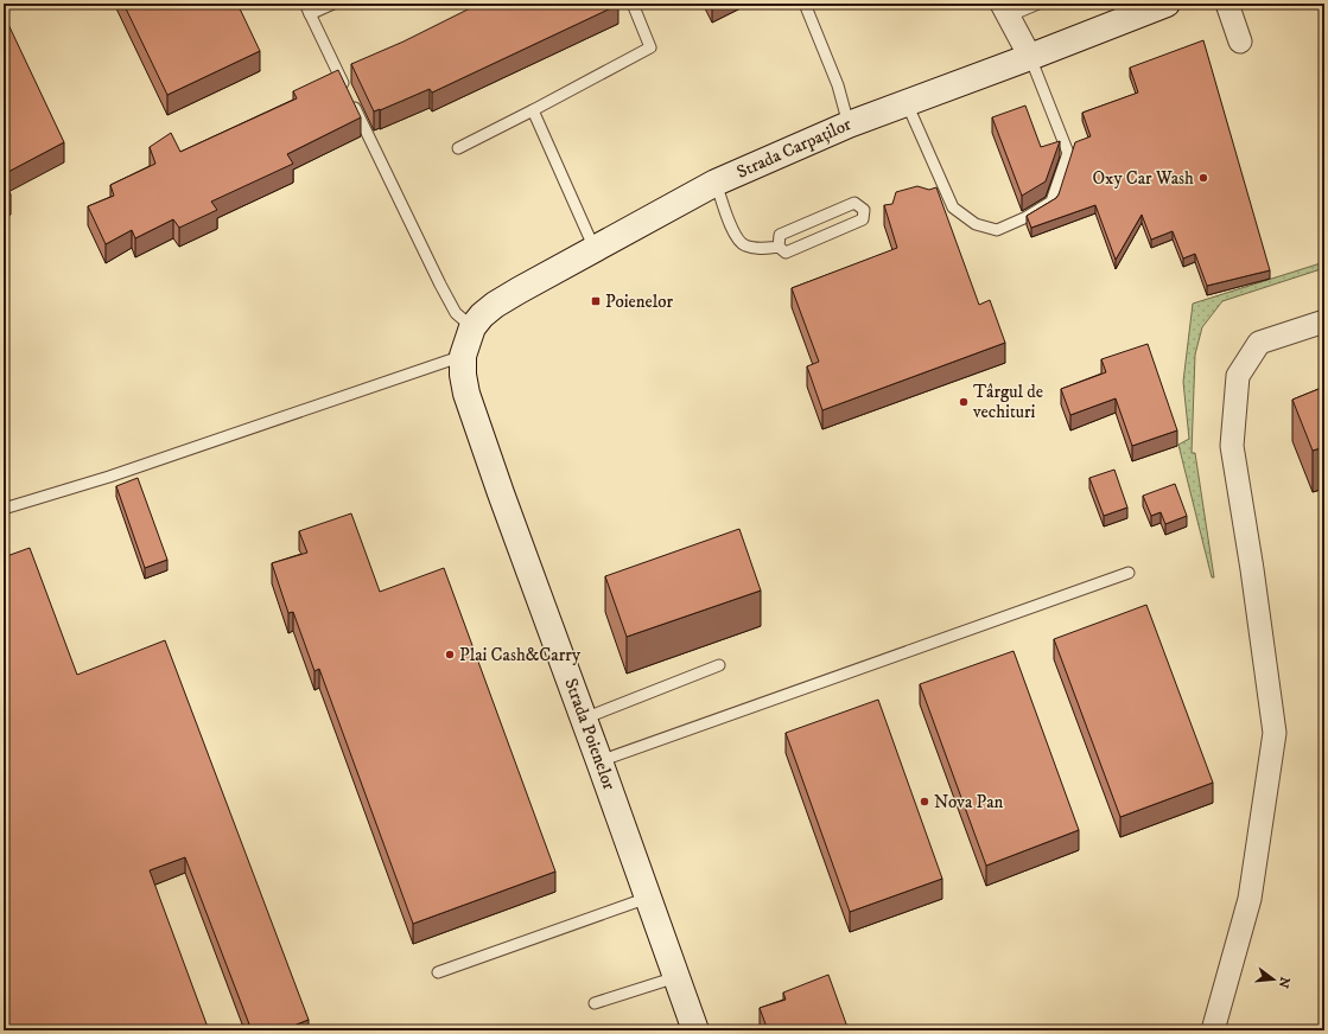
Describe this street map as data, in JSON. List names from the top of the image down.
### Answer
{
  "streets": {
    "main road": ["Strada Carpaților", "Strada Poienelor"]
  },
  "crossings": [
    ["Strada Carpaților", "Strada Poienelor"]
  ],
  "places": {
    "other": [
      "Oxy Car Wash",
      "Târgul de vechituri",
      "Plai Cash&Carry",
      "Nova Pan"
    ],
    "transit": ["Poienelor"]
  },
  "north": "right"
}
